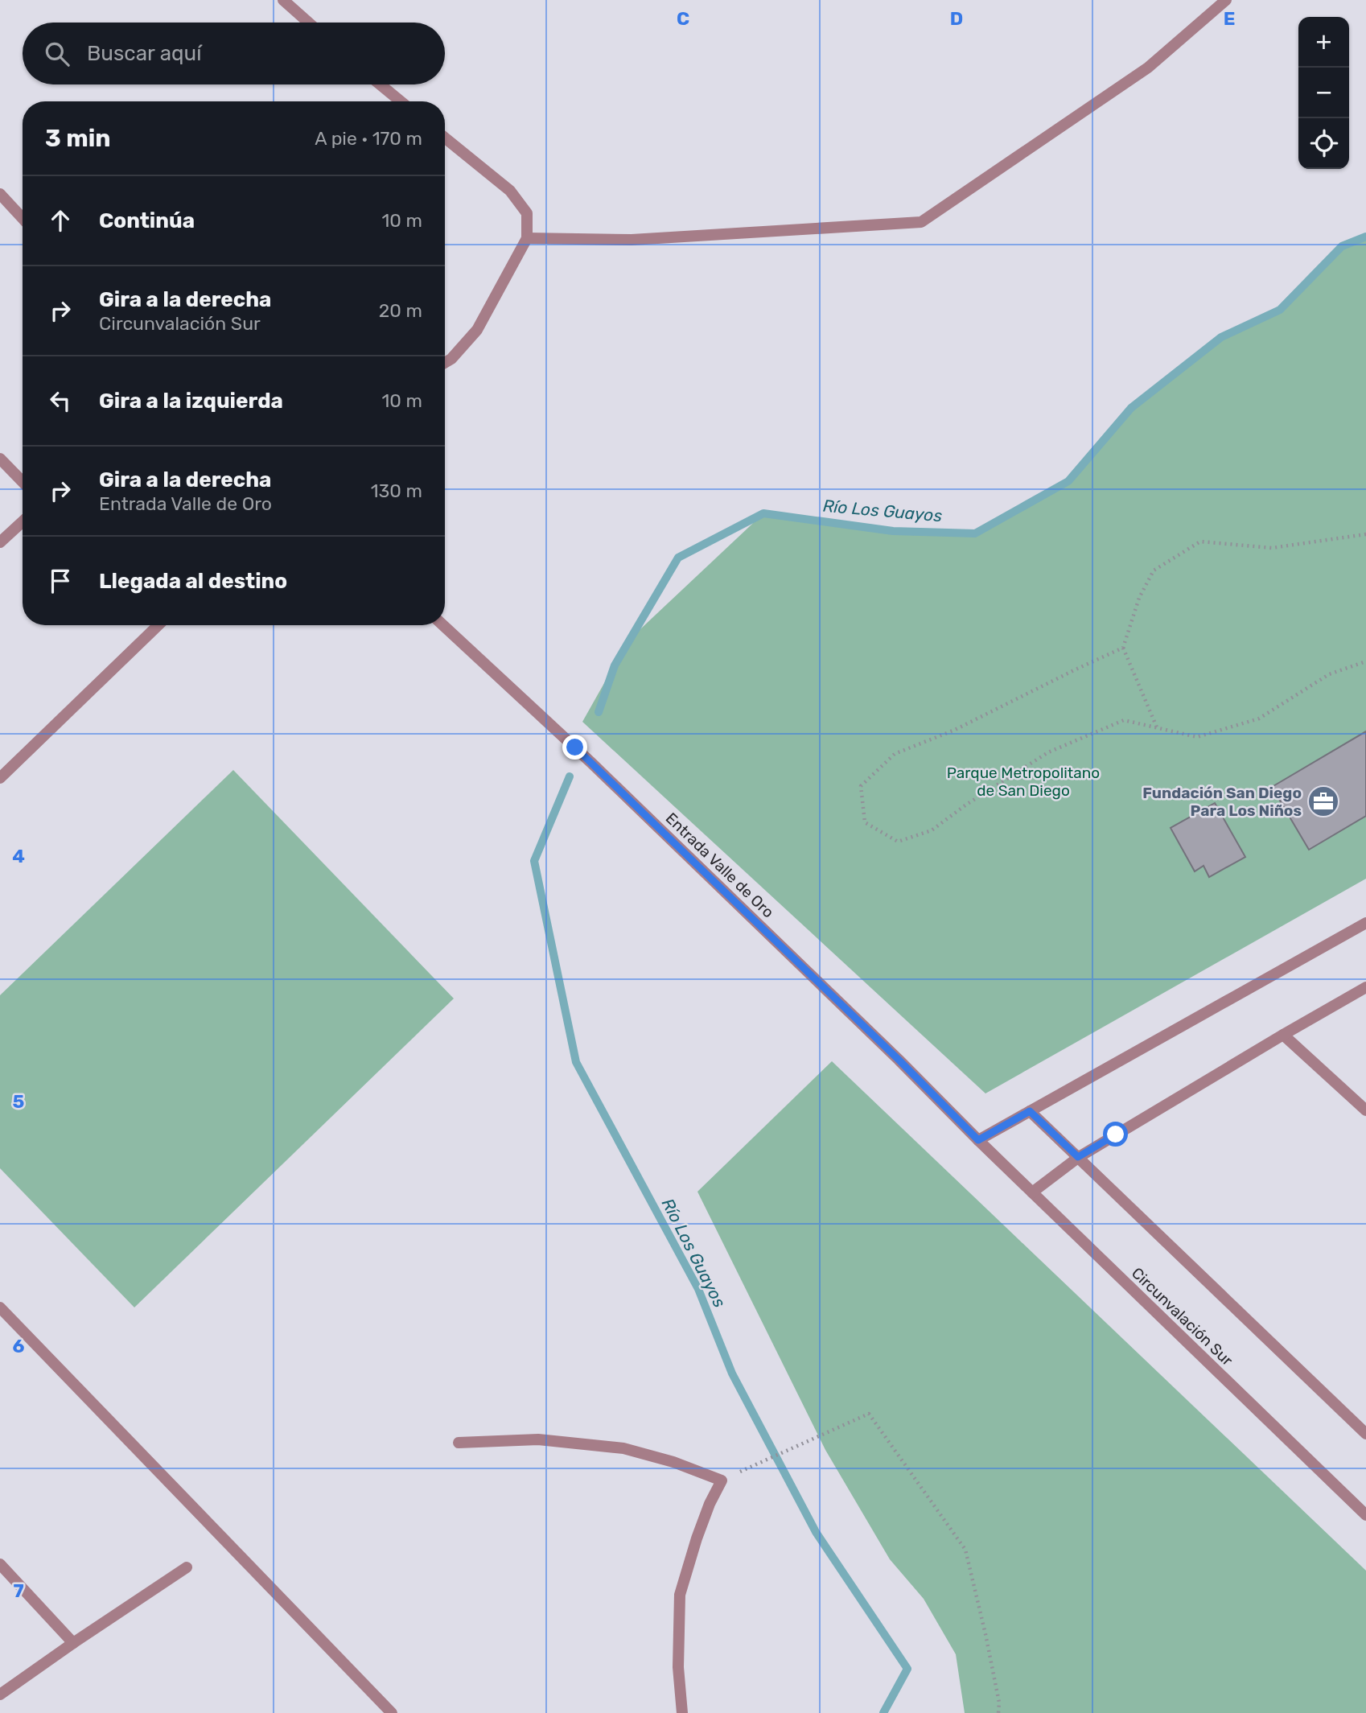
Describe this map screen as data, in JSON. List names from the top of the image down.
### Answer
{
  "streets": {
    "street": ["Entrada Valle de Oro", "Circunvalación Sur"]
  },
  "crossings": [
    ["Entrada Valle de Oro", "Circunvalación Sur"]
  ],
  "water": ["Río Los Guayos"],
  "parks": ["Parque Metropolitano de San Diego"],
  "places": {
    "office": ["Fundación San Diego Para Los Niños"]
  },
  "page": {
    "map_buttons": ["+", "−"],
    "search": "Buscar aquí",
    "heading": ["3 min", "A pie · 170 m"],
    "list": [
      ["Continúa", "10 m"],
      ["Gira a la derecha", "Circunvalación Sur", "20 m"],
      ["Gira a la izquierda", "10 m"],
      ["Gira a la derecha", "Entrada Valle de Oro", "130 m"],
      "Llegada al destino"
    ]
  },
  "grid": {
    "columns": ["C", "D", "E"],
    "rows": [
      "4",
      "5",
      "6",
      "7"
    ]
  }
}
